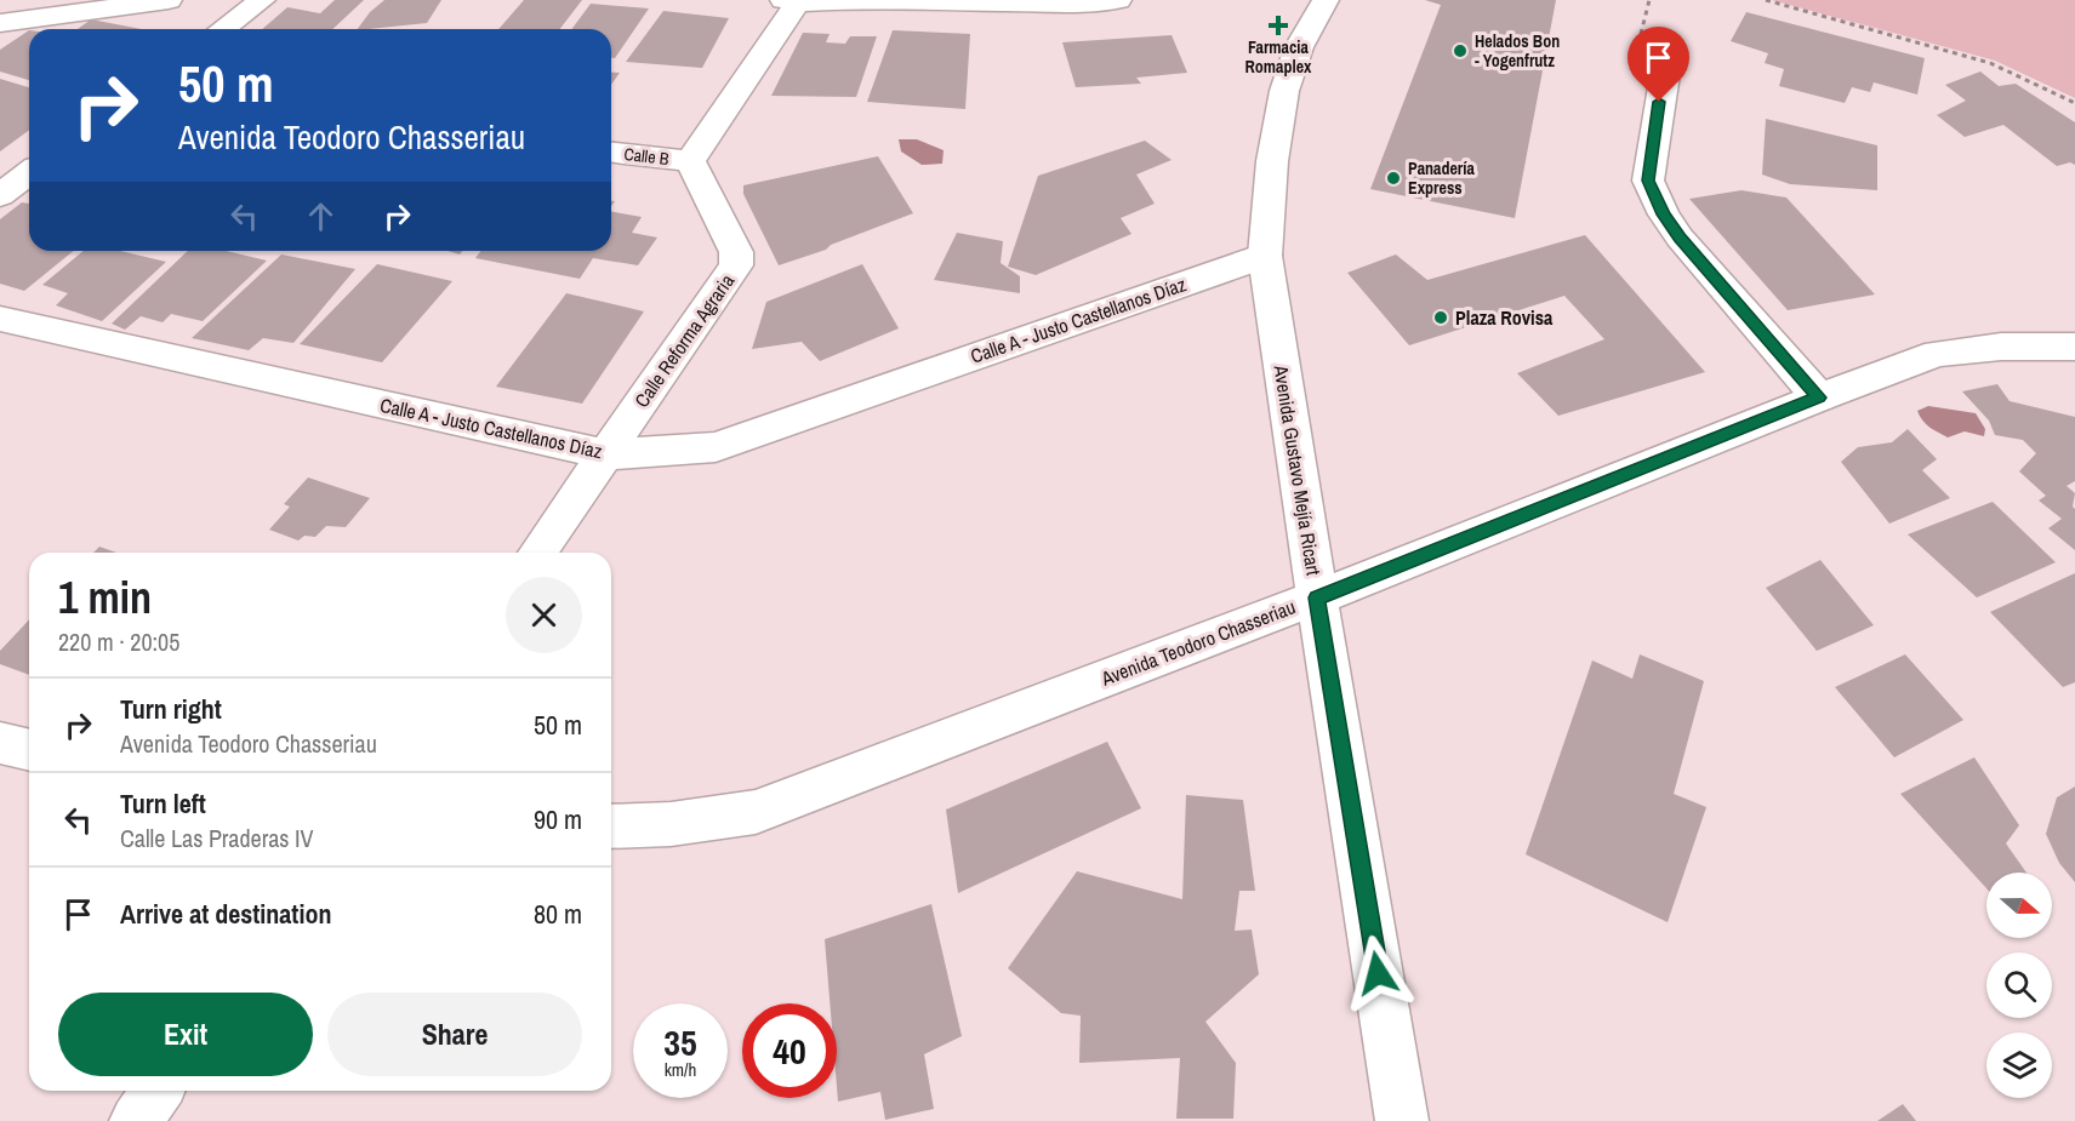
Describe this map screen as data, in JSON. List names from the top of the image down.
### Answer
{
  "streets": {
    "street": [
      "Calle B",
      "Calle A - Justo Castellanos Díaz",
      "Calle Reforma Agraria",
      "Avenida Gustavo Mejía Ricart",
      "Avenida Teodoro Chasseriau"
    ]
  },
  "crossings": [
    ["Calle B", "Calle Reforma Agraria"],
    ["Calle A - Justo Castellanos Díaz", "Calle Reforma Agraria"],
    ["Calle A - Justo Castellanos Díaz", "Avenida Gustavo Mejía Ricart"],
    ["Avenida Gustavo Mejía Ricart", "Avenida Teodoro Chasseriau"]
  ],
  "places": {
    "health": ["Farmacia Romaplex"],
    "other": ["Helados Bon - Yogenfrutz", "Panadería Express", "Plaza Rovisa"]
  },
  "north": "right",
  "page": {
    "turn": ["50 m", "Avenida Teodoro Chasseriau"],
    "heading": ["1 min", "220 m · 20:05"],
    "list": [
      {
        "name": "Turn right",
        "note": "Avenida Teodoro Chasseriau",
        "value": "50 m"
      },
      {
        "name": "Turn left",
        "note": "Calle Las Praderas IV",
        "value": "90 m"
      },
      {
        "name": "Arrive at destination",
        "value": "80 m"
      }
    ],
    "buttons": ["Exit", "Share"],
    "speed": "35 km/h",
    "limit": "40"
  }
}
